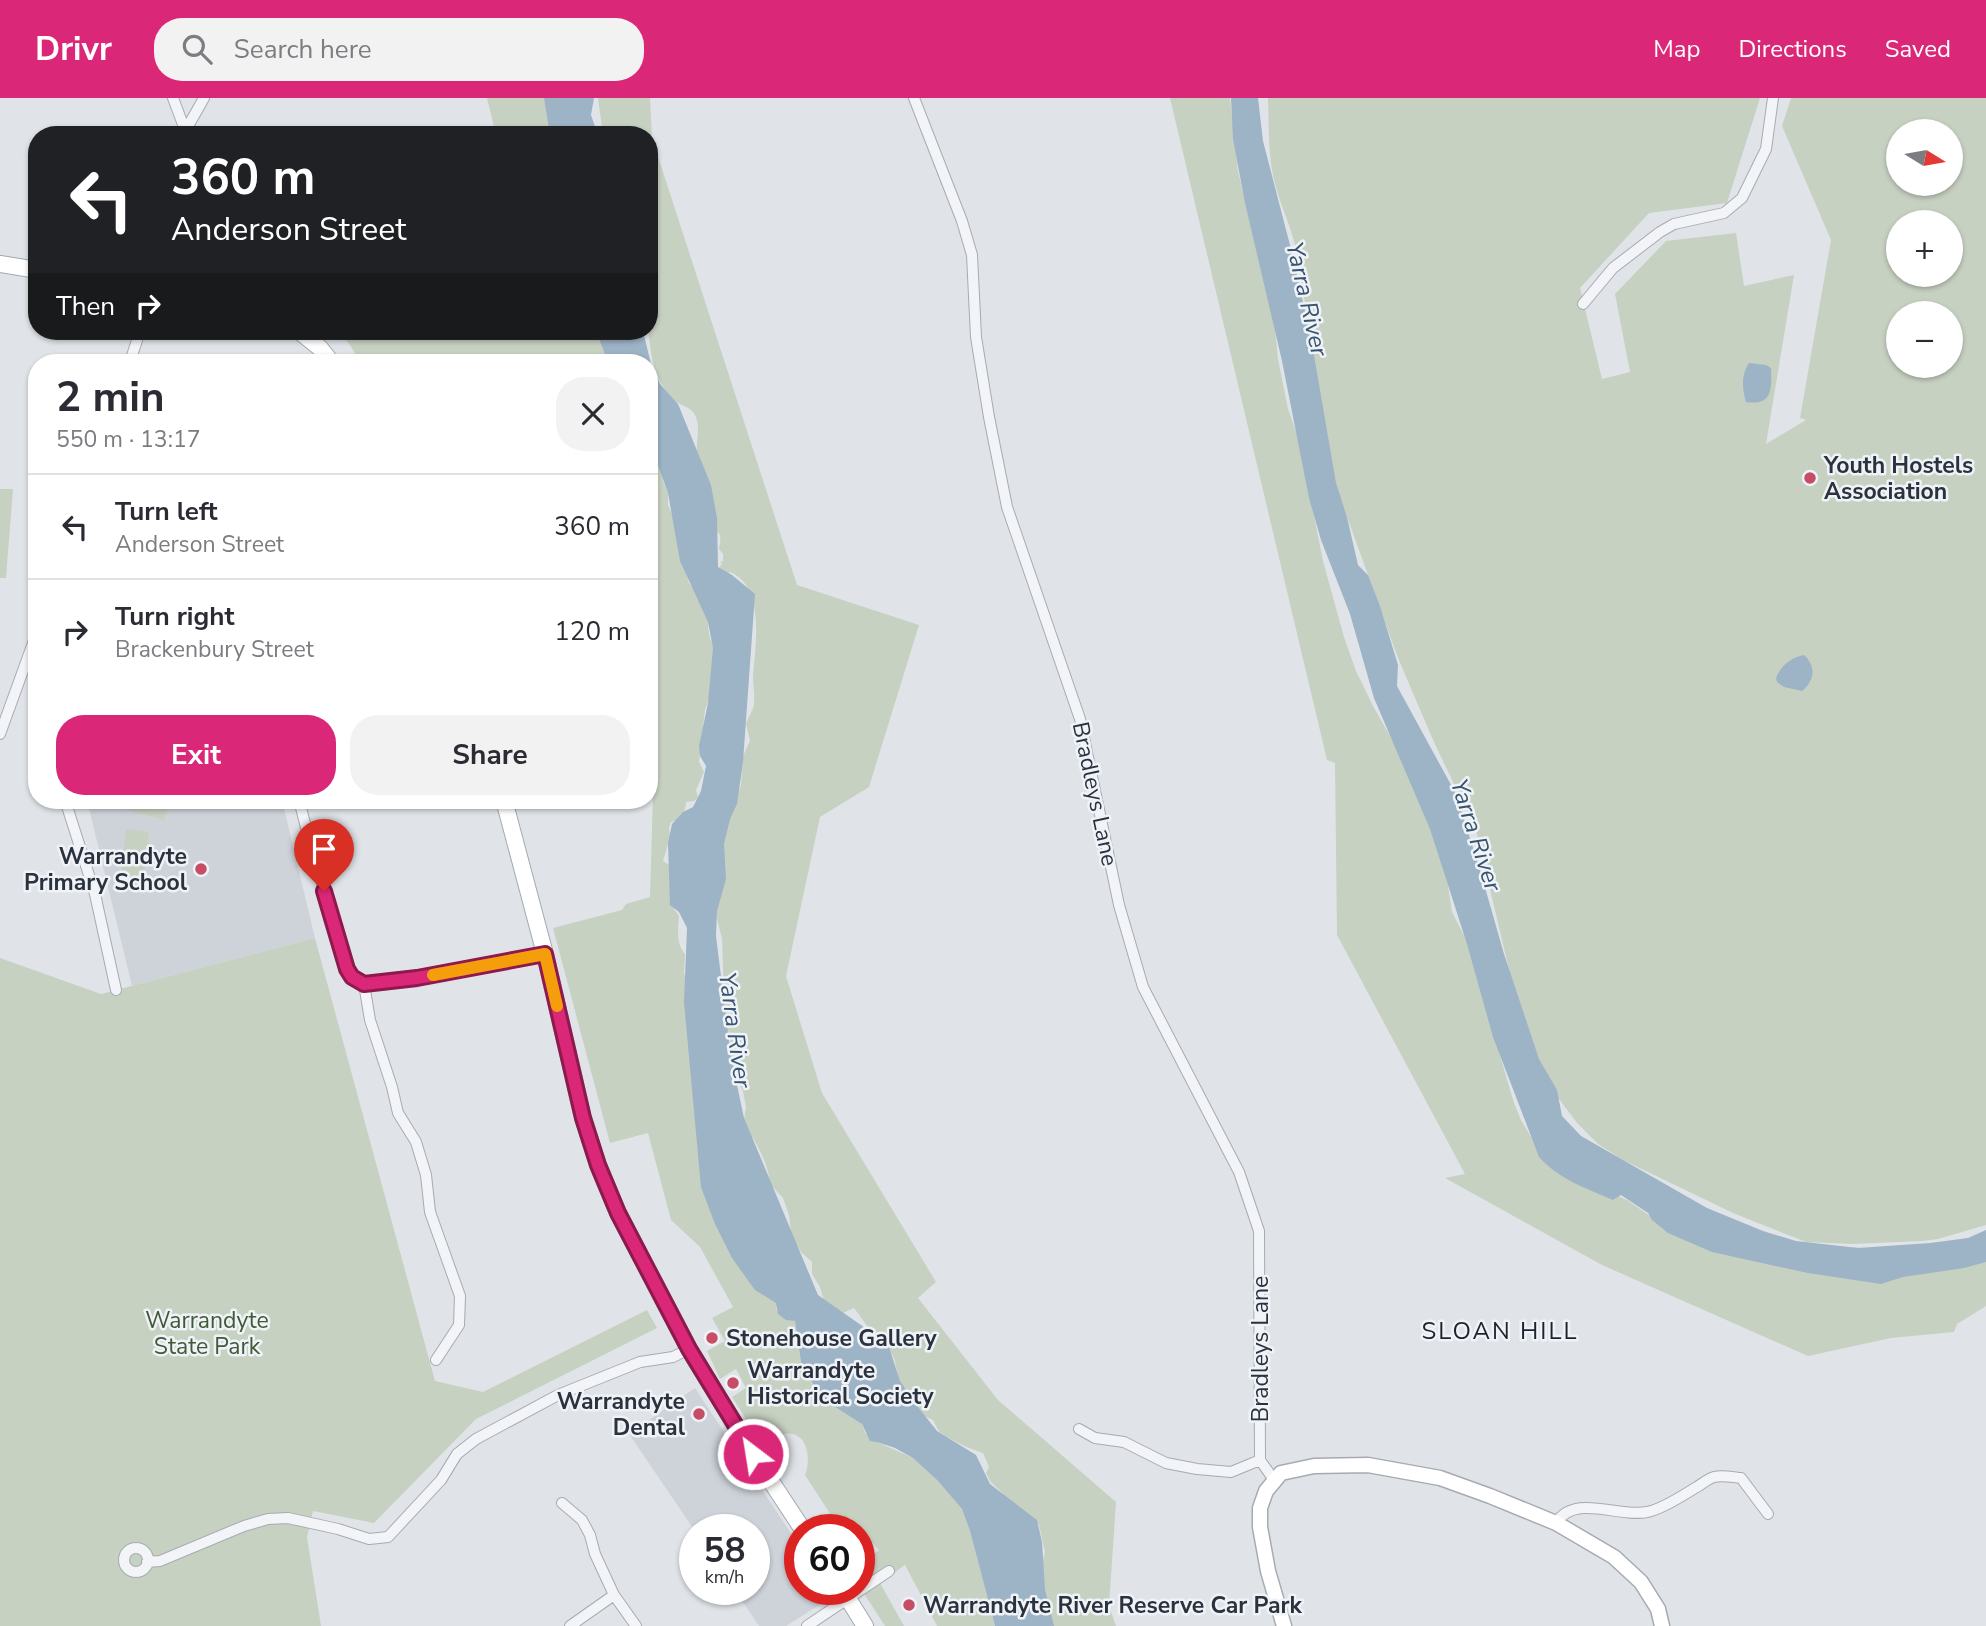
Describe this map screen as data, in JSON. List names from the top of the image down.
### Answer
{
  "streets": {
    "street": ["Bradleys Lane"]
  },
  "districts": ["SLOAN HILL"],
  "water": ["Yarra River"],
  "parks": ["Warrandyte State Park"],
  "places": [
    "Youth Hostels Association",
    "Warrandyte Primary School",
    "Stonehouse Gallery",
    "Warrandyte Historical Society",
    "Warrandyte Dental",
    "Warrandyte River Reserve Car Park"
  ],
  "north": "right",
  "page": {
    "header": "Drivr",
    "search": "Search here",
    "nav": ["Map", "Directions", "Saved"],
    "map_buttons": ["+", "−"],
    "turn": ["360 m", "Anderson Street"],
    "then": "Then",
    "heading": ["2 min", "550 m · 13:17"],
    "list": [
      {
        "name": "Turn left",
        "note": "Anderson Street",
        "value": "360 m"
      },
      {
        "name": "Turn right",
        "note": "Brackenbury Street",
        "value": "120 m"
      }
    ],
    "buttons": ["Exit", "Share"],
    "speed": "58 km/h",
    "limit": "60"
  }
}
